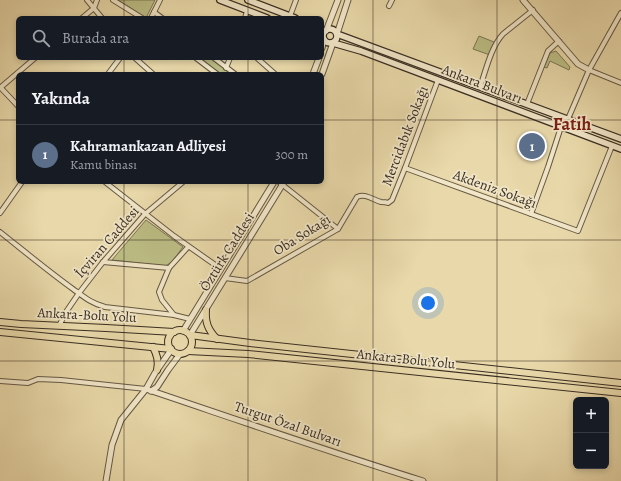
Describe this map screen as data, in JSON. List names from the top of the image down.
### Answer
{
  "streets": {
    "highway": ["Ankara-Bolu Yolu"],
    "main road": ["Ankara Bulvarı"],
    "street": [
      "Mercidabık Sokağı",
      "Akdeniz Sokağı",
      "Oba Sokağı",
      "İçviran Caddesi",
      "Öztürk Caddesi",
      "Turgut Özal Bulvarı"
    ]
  },
  "crossings": [
    ["Ankara Bulvarı", "Mercidabık Sokağı"],
    ["Ankara Bulvarı", "Akdeniz Sokağı"],
    ["Mercidabık Sokağı", "Akdeniz Sokağı"],
    ["Mercidabık Sokağı", "Oba Sokağı"],
    ["Oba Sokağı", "Öztürk Caddesi"],
    ["İçviran Caddesi", "Ankara-Bolu Yolu"],
    ["Öztürk Caddesi", "Ankara-Bolu Yolu"]
  ],
  "districts": ["Fatih"],
  "page": {
    "search": "Burada ara",
    "heading": "Yakında",
    "list": [
      {
        "mark": "1",
        "name": "Kahramankazan Adliyesi",
        "note": "Kamu binası",
        "value": "300 m"
      }
    ],
    "pins": "1",
    "map_buttons": ["+", "−"]
  }
}
